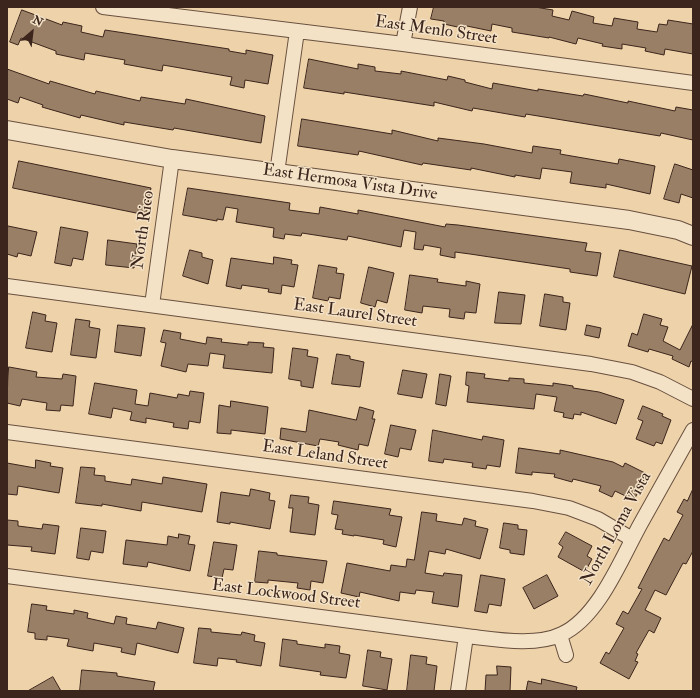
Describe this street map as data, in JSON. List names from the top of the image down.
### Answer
{
  "streets": {
    "street": [
      "East Menlo Street",
      "East Hermosa Vista Drive",
      "North Rico",
      "East Laurel Street",
      "East Leland Street",
      "North Loma Vista",
      "East Lockwood Street"
    ]
  },
  "crossings": [
    ["East Hermosa Vista Drive", "North Rico"],
    ["North Rico", "East Laurel Street"],
    ["East Leland Street", "North Loma Vista"],
    ["North Loma Vista", "East Lockwood Street"]
  ],
  "north": "top right"
}
